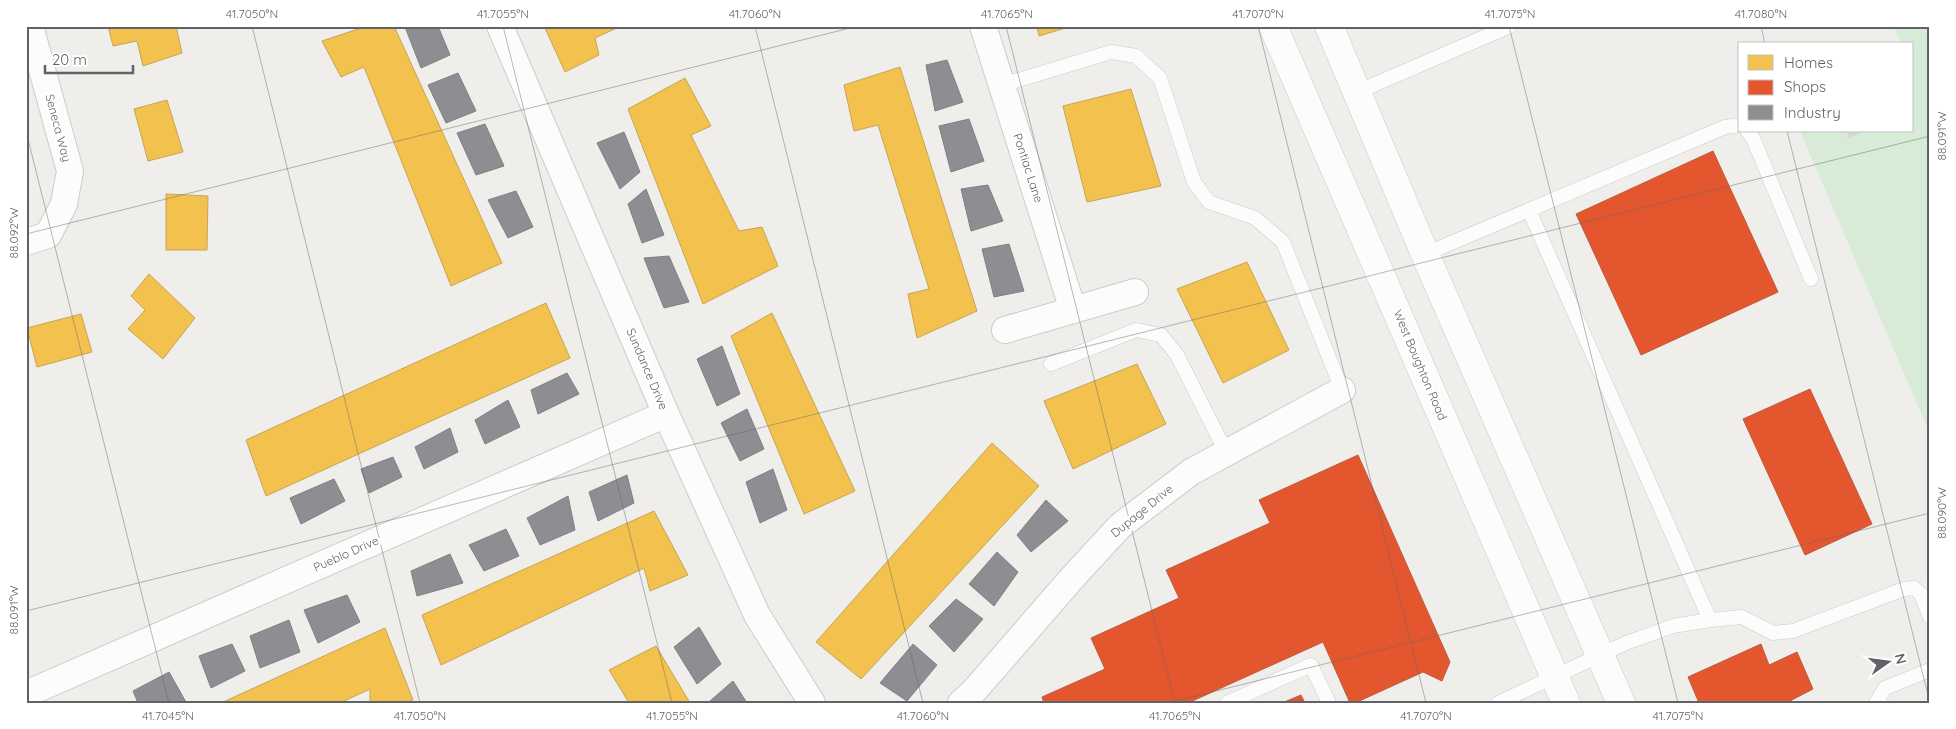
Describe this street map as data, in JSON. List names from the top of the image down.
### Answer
{
  "streets": {
    "main road": ["West Boughton Road"],
    "street": [
      "Seneca Way",
      "Pontiac Lane",
      "Sundance Drive",
      "Dupage Drive",
      "Pueblo Drive"
    ]
  },
  "crossings": [
    ["Sundance Drive", "Pueblo Drive"]
  ],
  "legend": ["Homes", "Shops", "Industry"],
  "scale_bar": "20 m",
  "north": "right",
  "coordinates": [
    "41.7050°N",
    "41.7055°N",
    "41.7060°N",
    "41.7065°N",
    "41.7070°N",
    "41.7075°N",
    "41.7080°N",
    "88.091°W",
    "88.092°W",
    "88.090°W",
    "41.7045°N"
  ]
}
